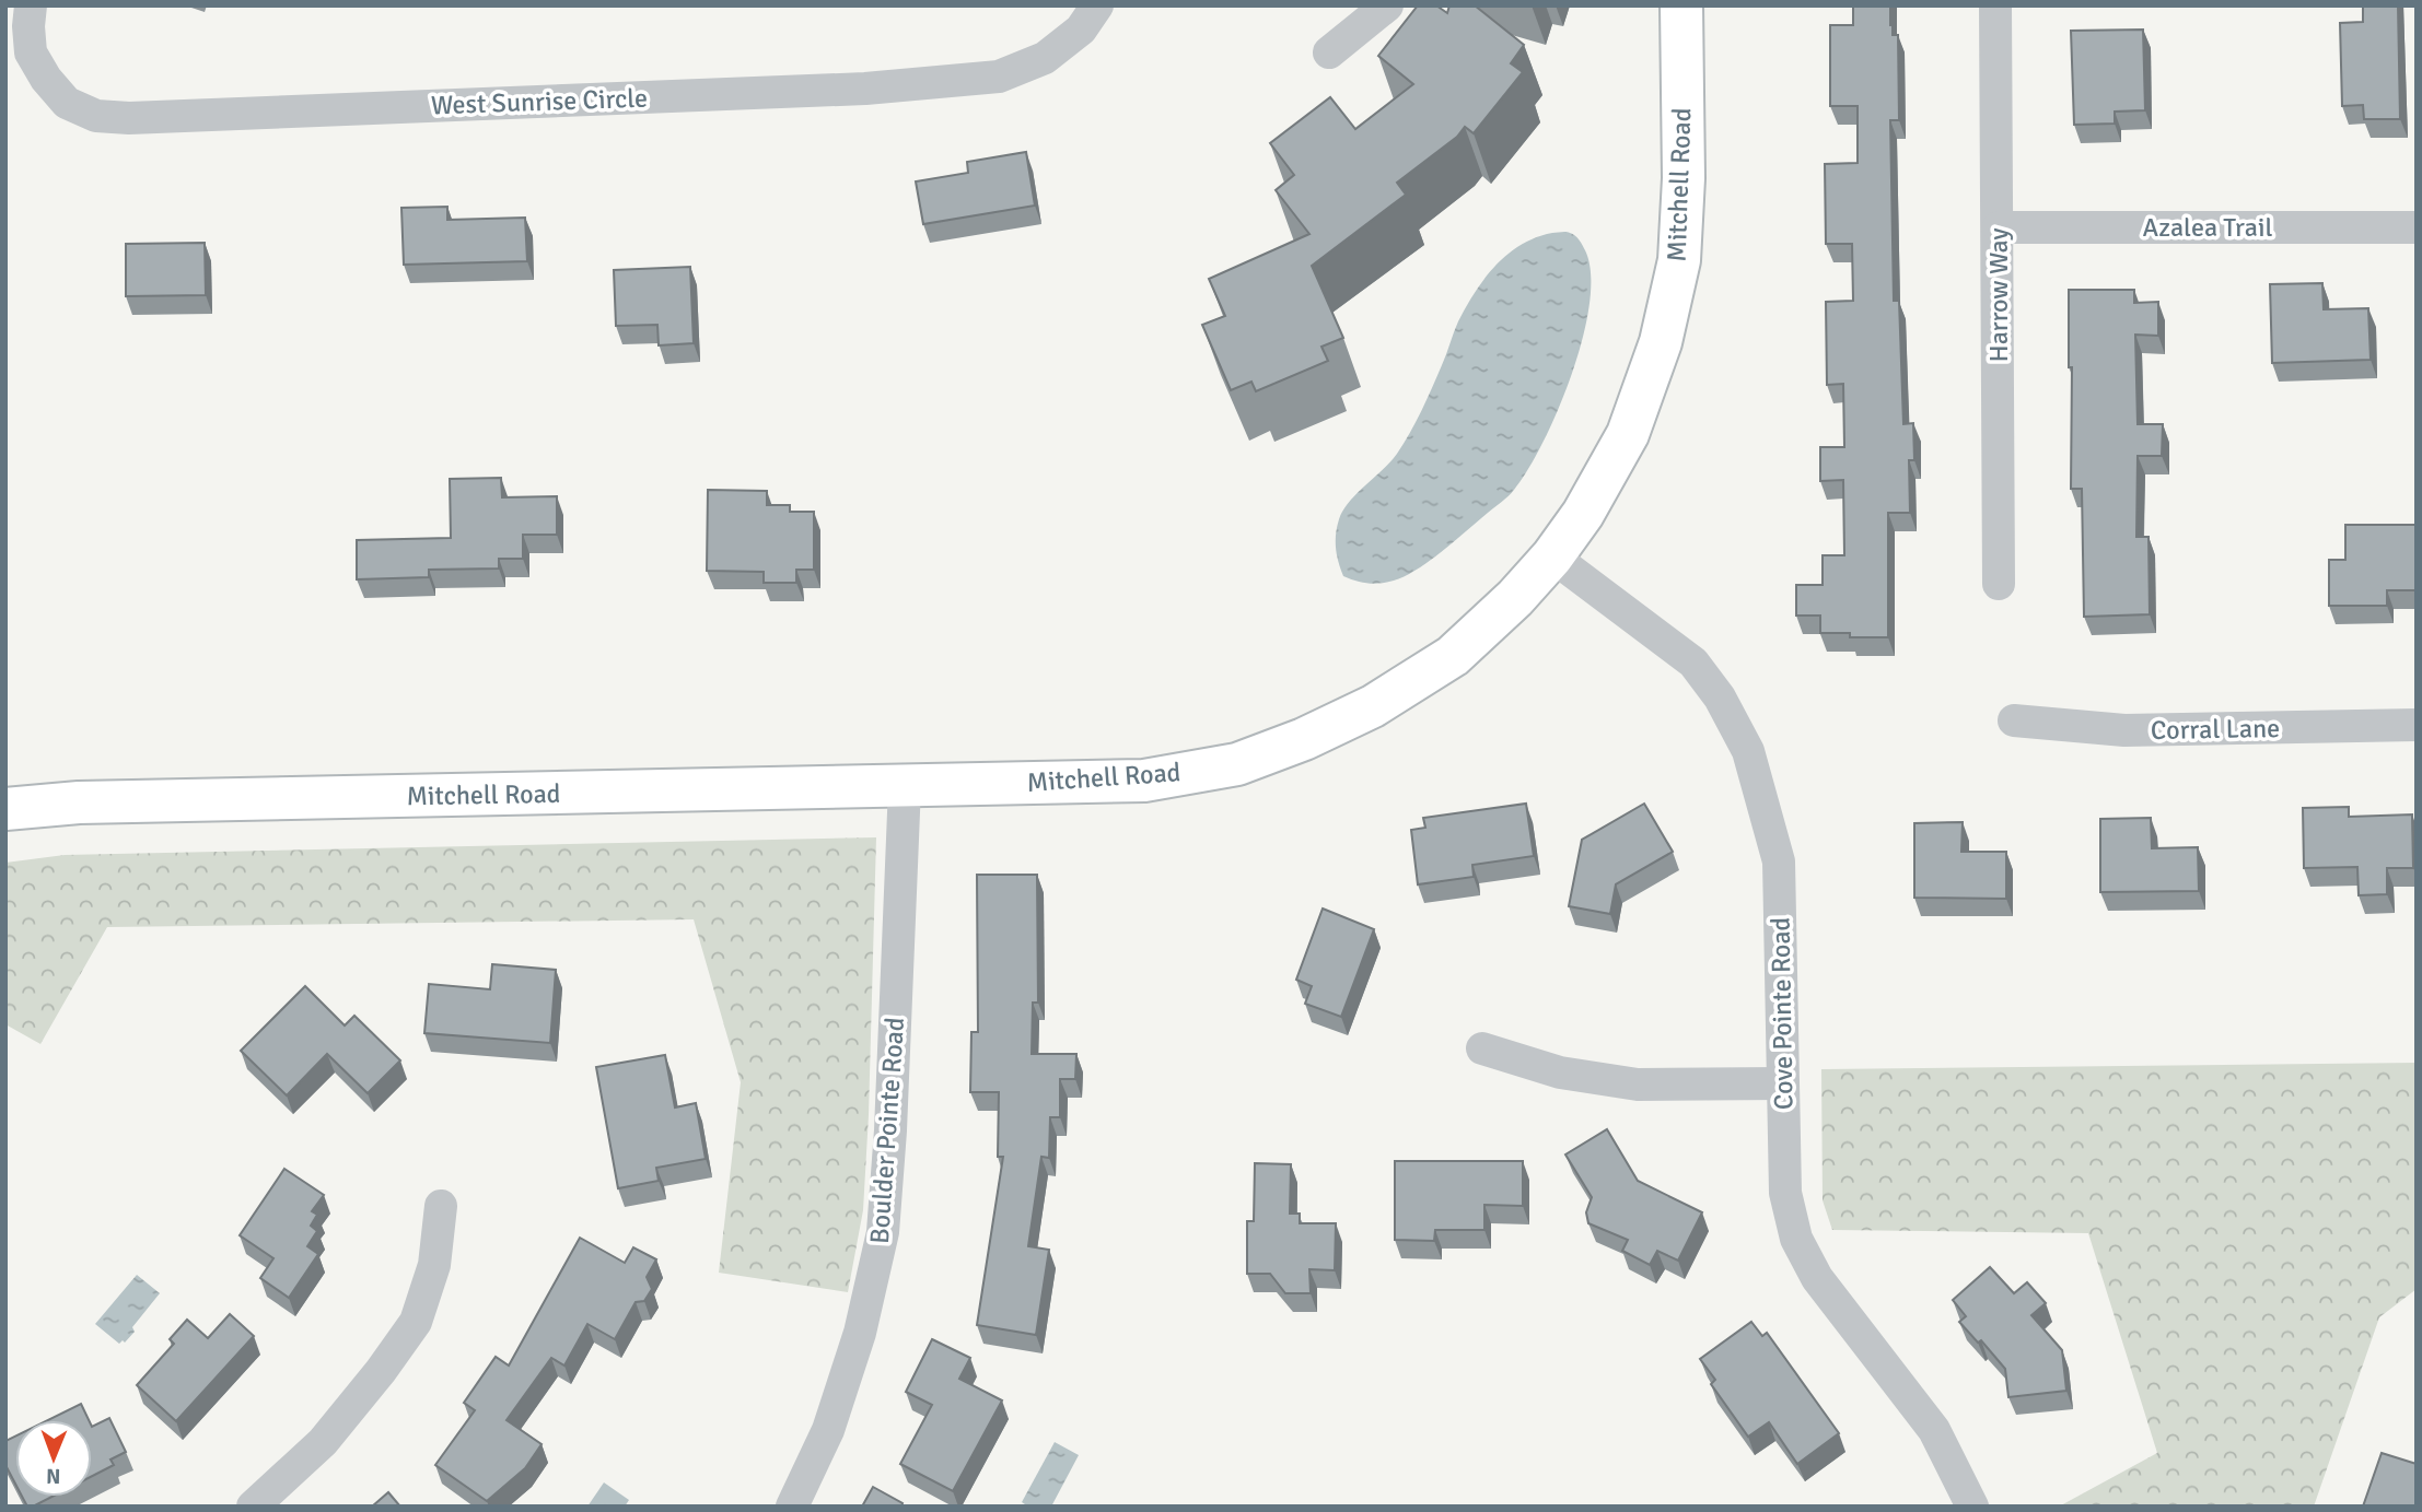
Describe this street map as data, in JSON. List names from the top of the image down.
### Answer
{
  "streets": {
    "main road": ["Mitchell Road"],
    "street": [
      "West Sunrise Circle",
      "Azalea Trail",
      "Harrow Way",
      "Corral Lane",
      "Cove Pointe Road",
      "Boulder Pointe Road"
    ]
  },
  "crossings": [
    ["Mitchell Road", "Cove Pointe Road"],
    ["Mitchell Road", "Boulder Pointe Road"],
    ["Azalea Trail", "Harrow Way"]
  ],
  "north": "bottom"
}
